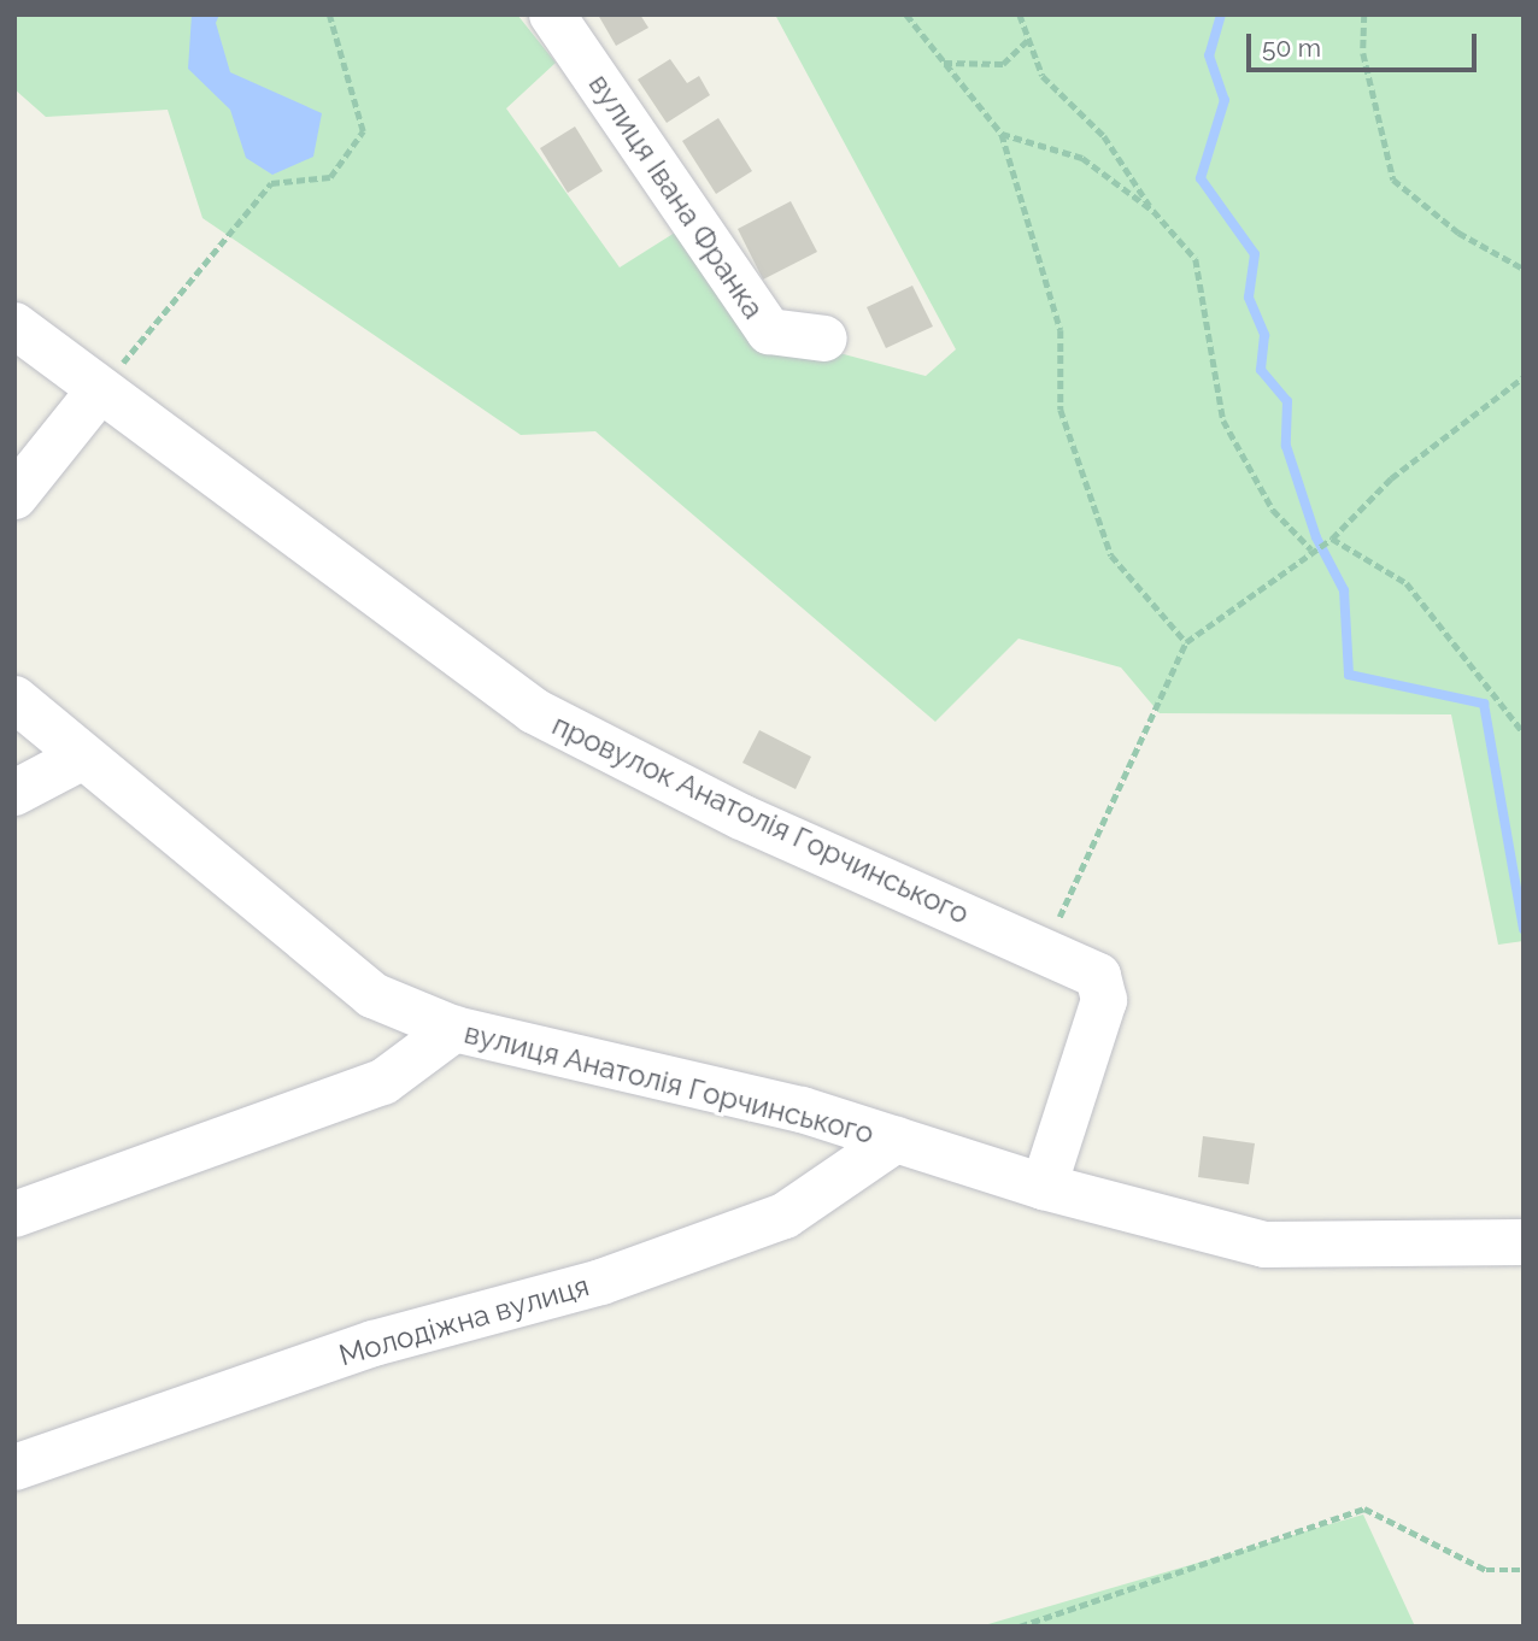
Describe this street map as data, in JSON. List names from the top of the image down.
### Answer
{
  "streets": {
    "street": [
      "вулиця Івана Франка",
      "провулок Анатолія Горчинського",
      "вулиця Анатолія Горчинського",
      "Молодіжна вулиця"
    ]
  },
  "crossings": [
    ["провулок Анатолія Горчинського", "вулиця Анатолія Горчинського"],
    ["вулиця Анатолія Горчинського", "Молодіжна вулиця"]
  ],
  "scale_bar": "50 m"
}
